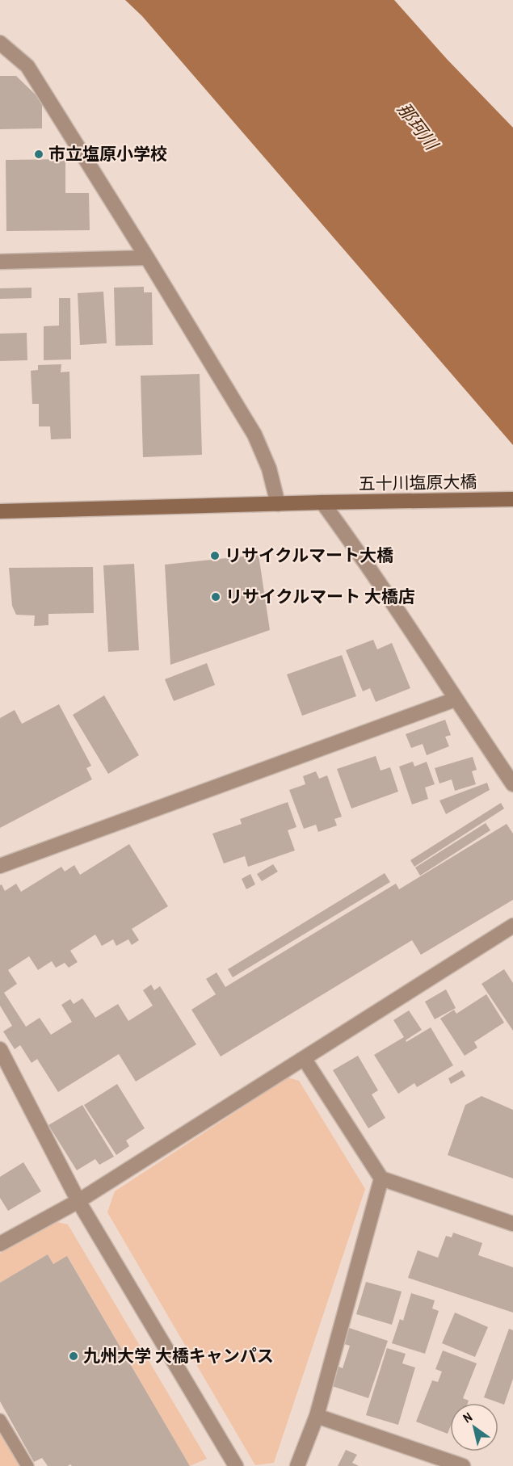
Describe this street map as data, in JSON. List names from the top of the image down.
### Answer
{
  "streets": {
    "street": ["五十川塩原大橋"]
  },
  "water": ["那珂川"],
  "places": [
    "市立塩原小学校",
    "リサイクルマート大橋",
    "リサイクルマート 大橋店",
    "九州大学 大橋キャンパス"
  ],
  "north": "top left"
}
